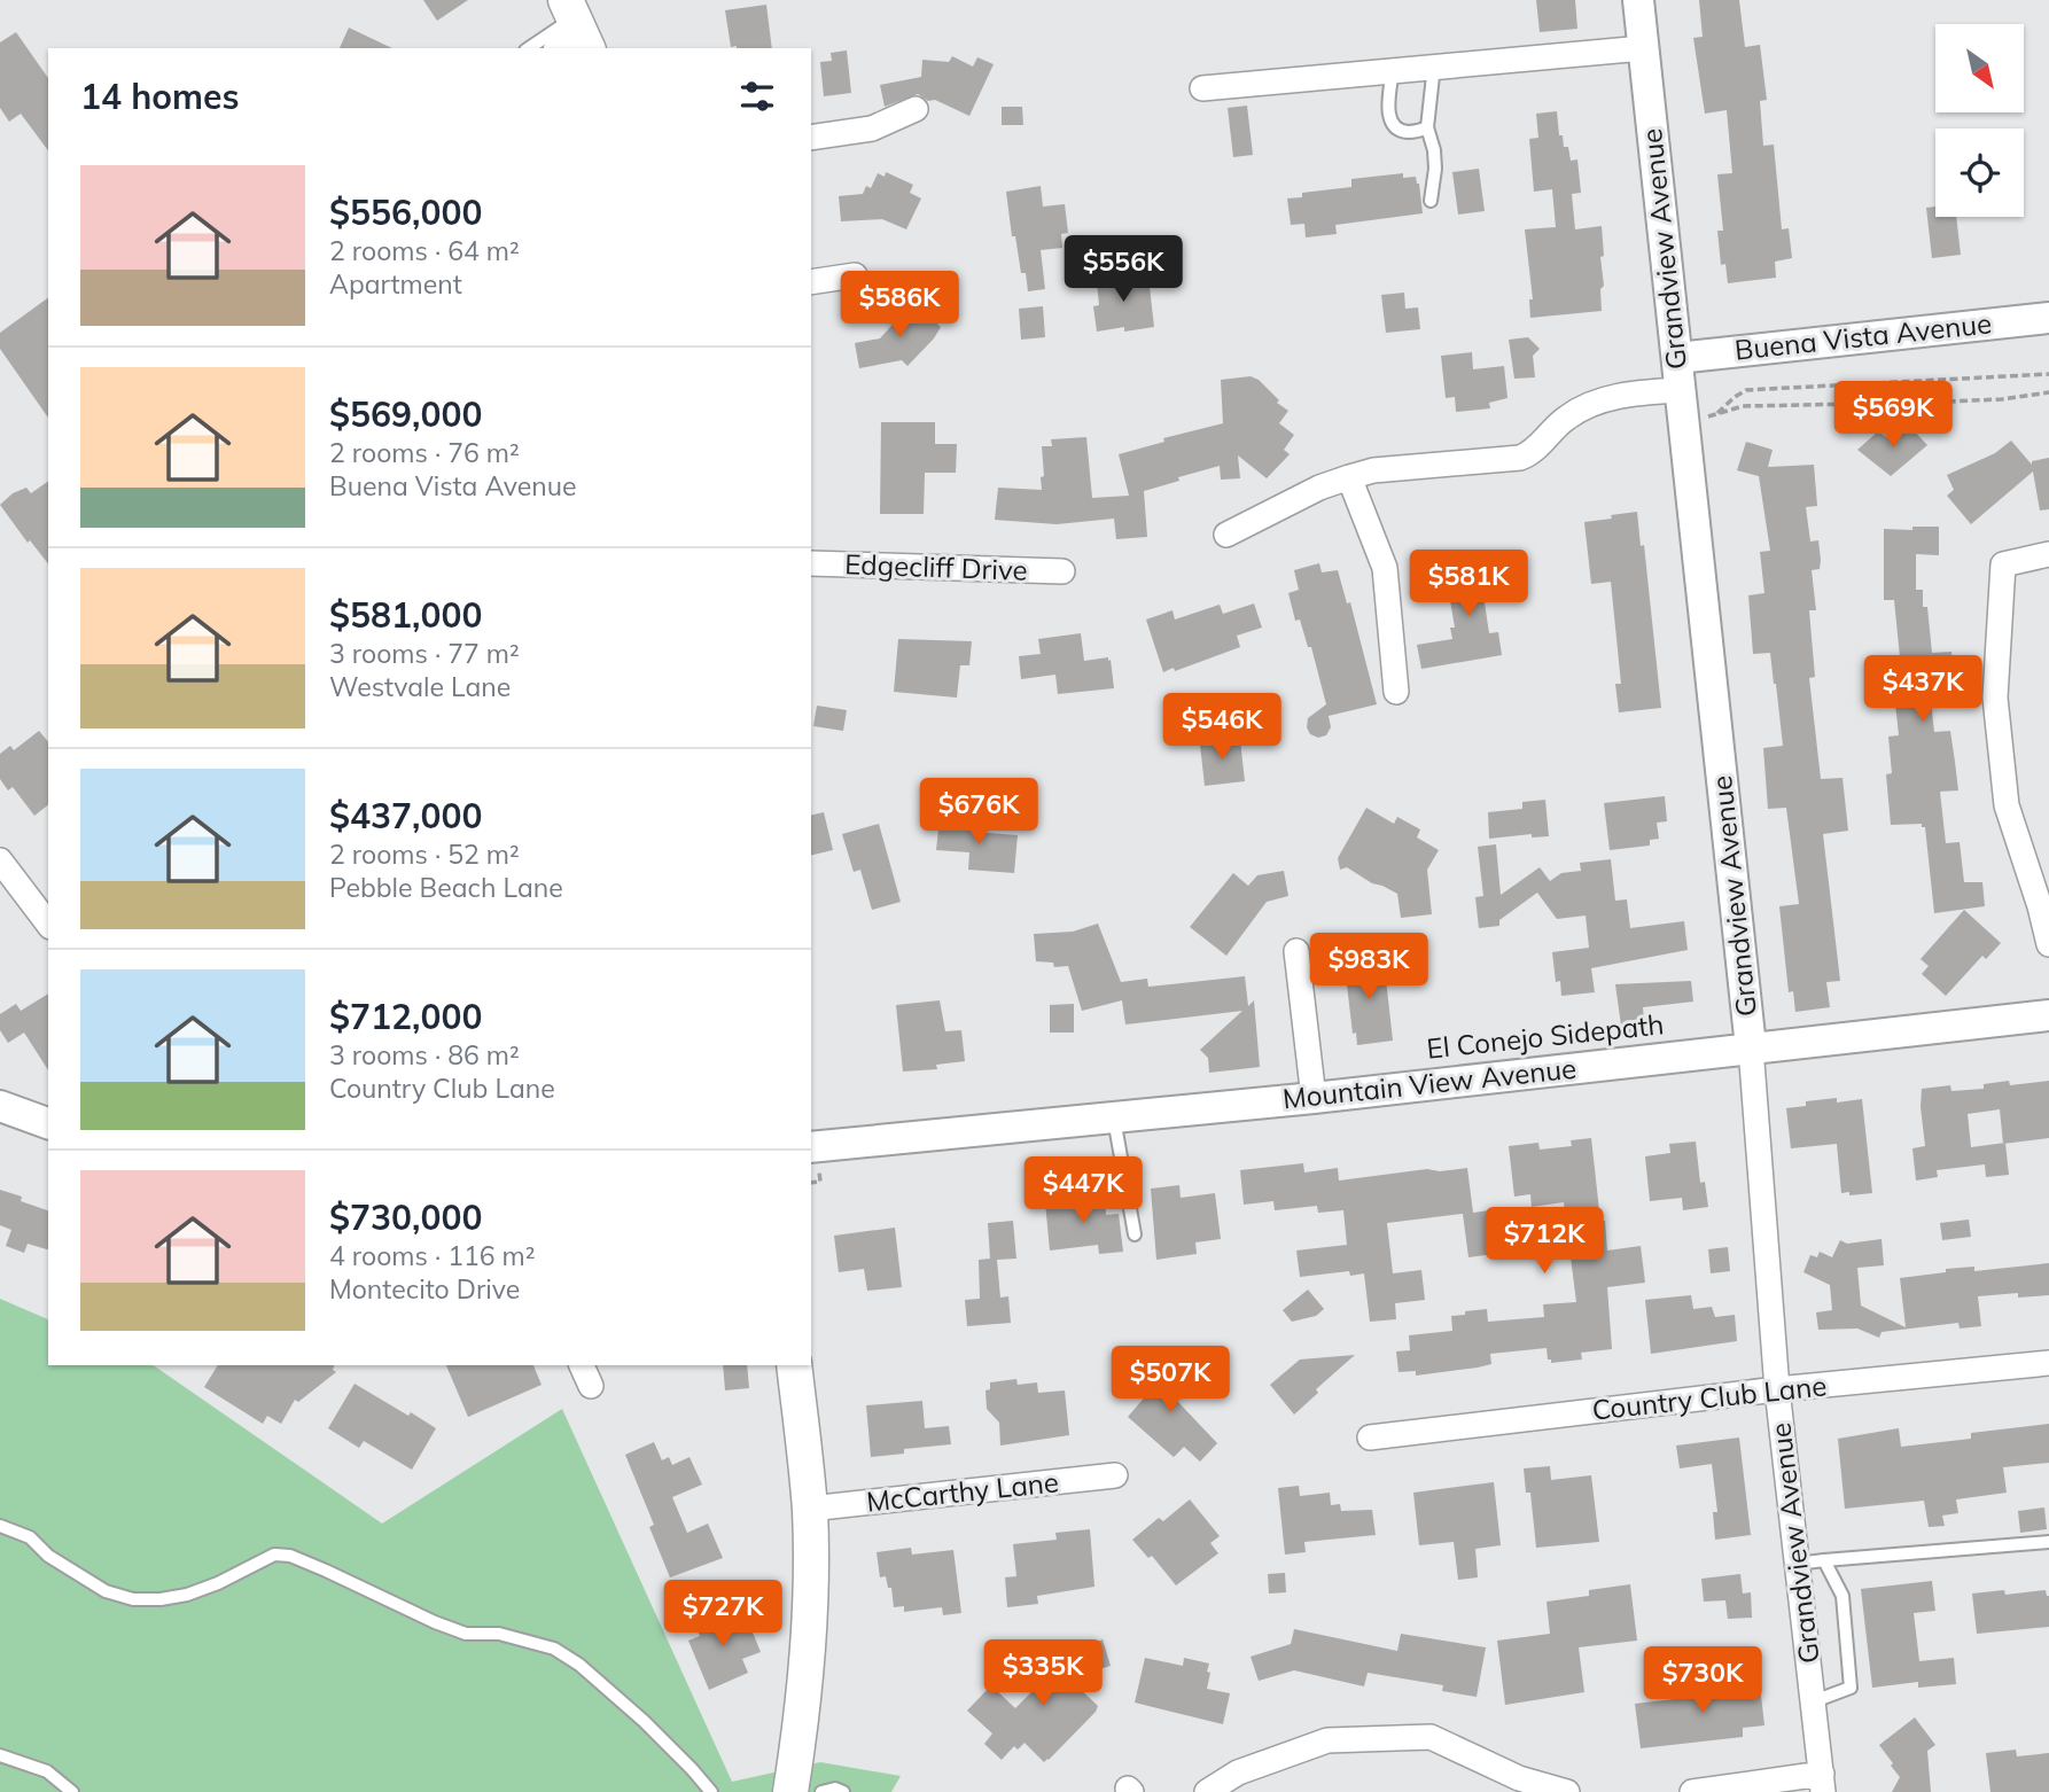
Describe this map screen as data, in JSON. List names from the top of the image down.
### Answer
{
  "streets": {
    "street": [
      "Grandview Avenue",
      "Buena Vista Avenue",
      "Edgecliff Drive",
      "Mountain View Avenue",
      "Country Club Lane",
      "McCarthy Lane"
    ]
  },
  "crossings": [
    ["Grandview Avenue", "Buena Vista Avenue"],
    ["Grandview Avenue", "Mountain View Avenue"],
    ["Grandview Avenue", "Country Club Lane"]
  ],
  "north": "bottom right",
  "page": {
    "heading": "14 homes",
    "list": [
      {
        "name": "$556,000",
        "note": "2 rooms · 64 m² · Apartment"
      },
      {
        "name": "$569,000",
        "note": "2 rooms · 76 m² · Buena Vista Avenue"
      },
      {
        "name": "$581,000",
        "note": "3 rooms · 77 m² · Westvale Lane"
      },
      {
        "name": "$437,000",
        "note": "2 rooms · 52 m² · Pebble Beach Lane"
      },
      {
        "name": "$712,000",
        "note": "3 rooms · 86 m² · Country Club Lane"
      },
      {
        "name": "$730,000",
        "note": "4 rooms · 116 m² · Montecito Drive"
      }
    ],
    "price": [
      "$556K",
      "$586K",
      "$569K",
      "$581K",
      "$437K",
      "$546K",
      "$676K",
      "$983K",
      "$447K",
      "$712K",
      "$507K",
      "$727K",
      "$335K",
      "$730K"
    ]
  }
}
